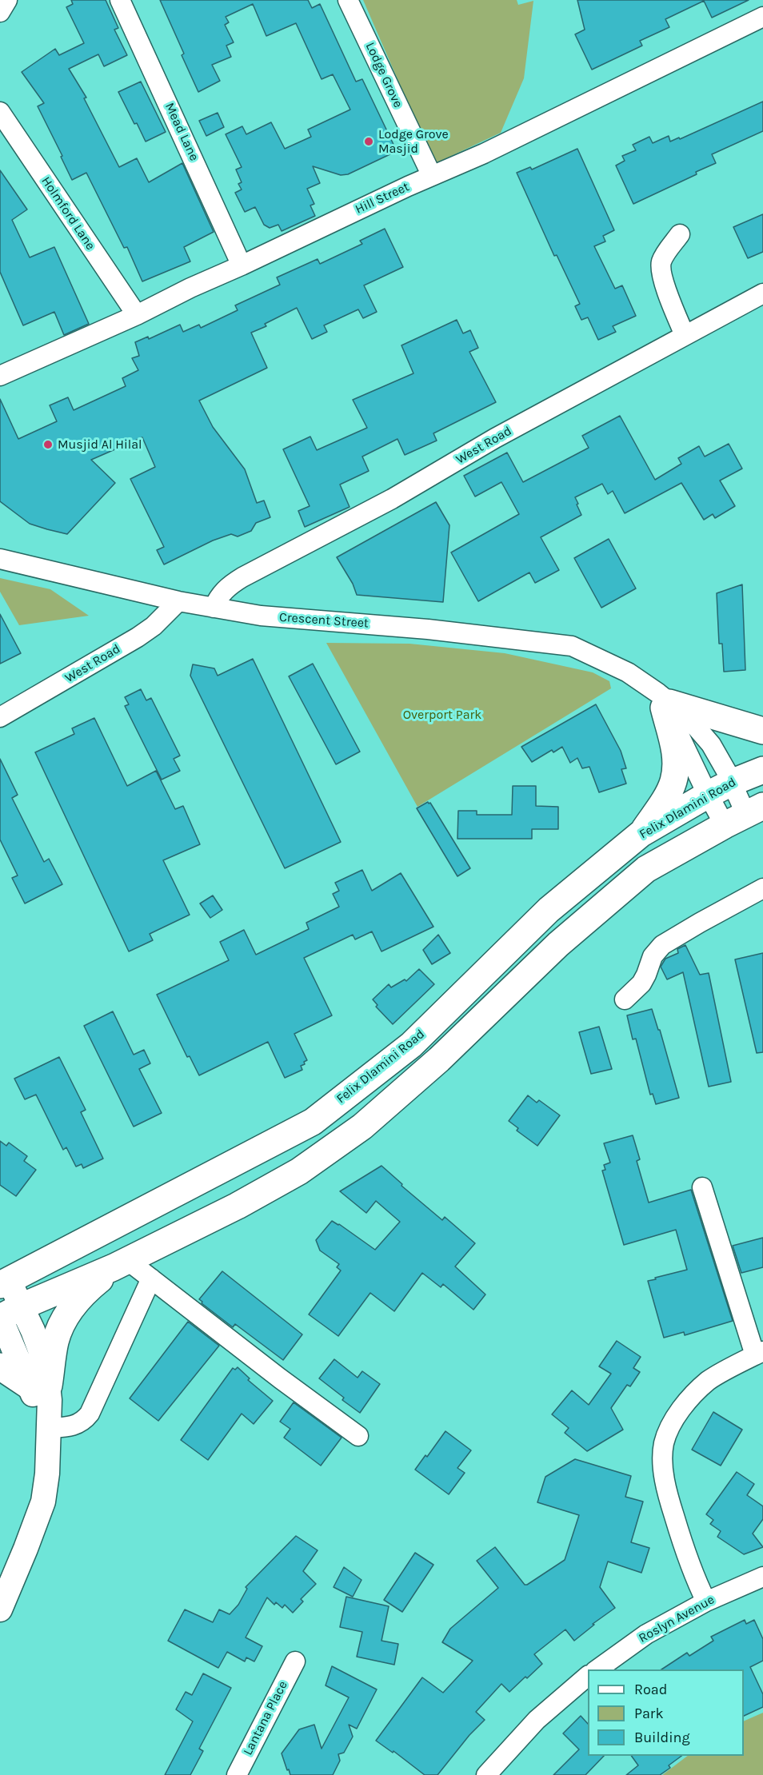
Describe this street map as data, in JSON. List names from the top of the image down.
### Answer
{
  "streets": {
    "main road": ["Felix Dlamini Road"],
    "street": [
      "Lodge Grove",
      "Mead Lane",
      "Hill Street",
      "Holmford Lane",
      "West Road",
      "Crescent Street",
      "Roslyn Avenue",
      "Lantana Place"
    ]
  },
  "crossings": [
    ["Lodge Grove", "Hill Street"],
    ["Mead Lane", "Hill Street"],
    ["Hill Street", "Holmford Lane"],
    ["West Road", "Crescent Street"],
    ["Crescent Street", "Felix Dlamini Road"]
  ],
  "parks": ["Overport Park"],
  "places": ["Lodge Grove Masjid", "Musjid Al Hilal"],
  "legend": ["Road", "Park", "Building"]
}
